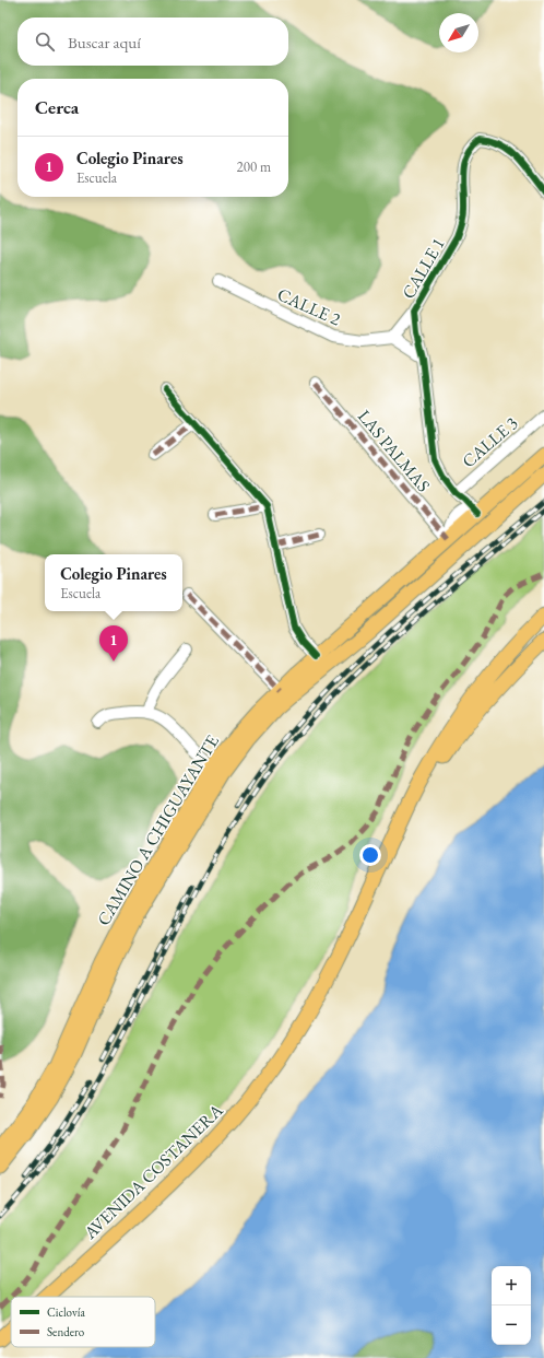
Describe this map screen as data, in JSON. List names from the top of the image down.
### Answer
{
  "streets": {
    "main road": ["CAMINO A CHIGUAYANTE", "AVENIDA COSTANERA"],
    "street": [
      "CALLE 1",
      "CALLE 2",
      "CALLE 3",
      "LAS PALMAS"
    ]
  },
  "crossings": [
    ["CALLE 1", "CALLE 3"],
    ["CALLE 1", "CAMINO A CHIGUAYANTE"],
    ["LAS PALMAS", "CAMINO A CHIGUAYANTE"]
  ],
  "legend": ["Ciclovía", "Sendero"],
  "north": "bottom left",
  "page": {
    "search": "Buscar aquí",
    "heading": "Cerca",
    "list": [
      {
        "mark": "1",
        "name": "Colegio Pinares",
        "note": "Escuela",
        "value": "200 m"
      }
    ],
    "popup": ["Colegio Pinares", "Escuela"],
    "pins": "1",
    "map_buttons": ["+", "−"]
  }
}
